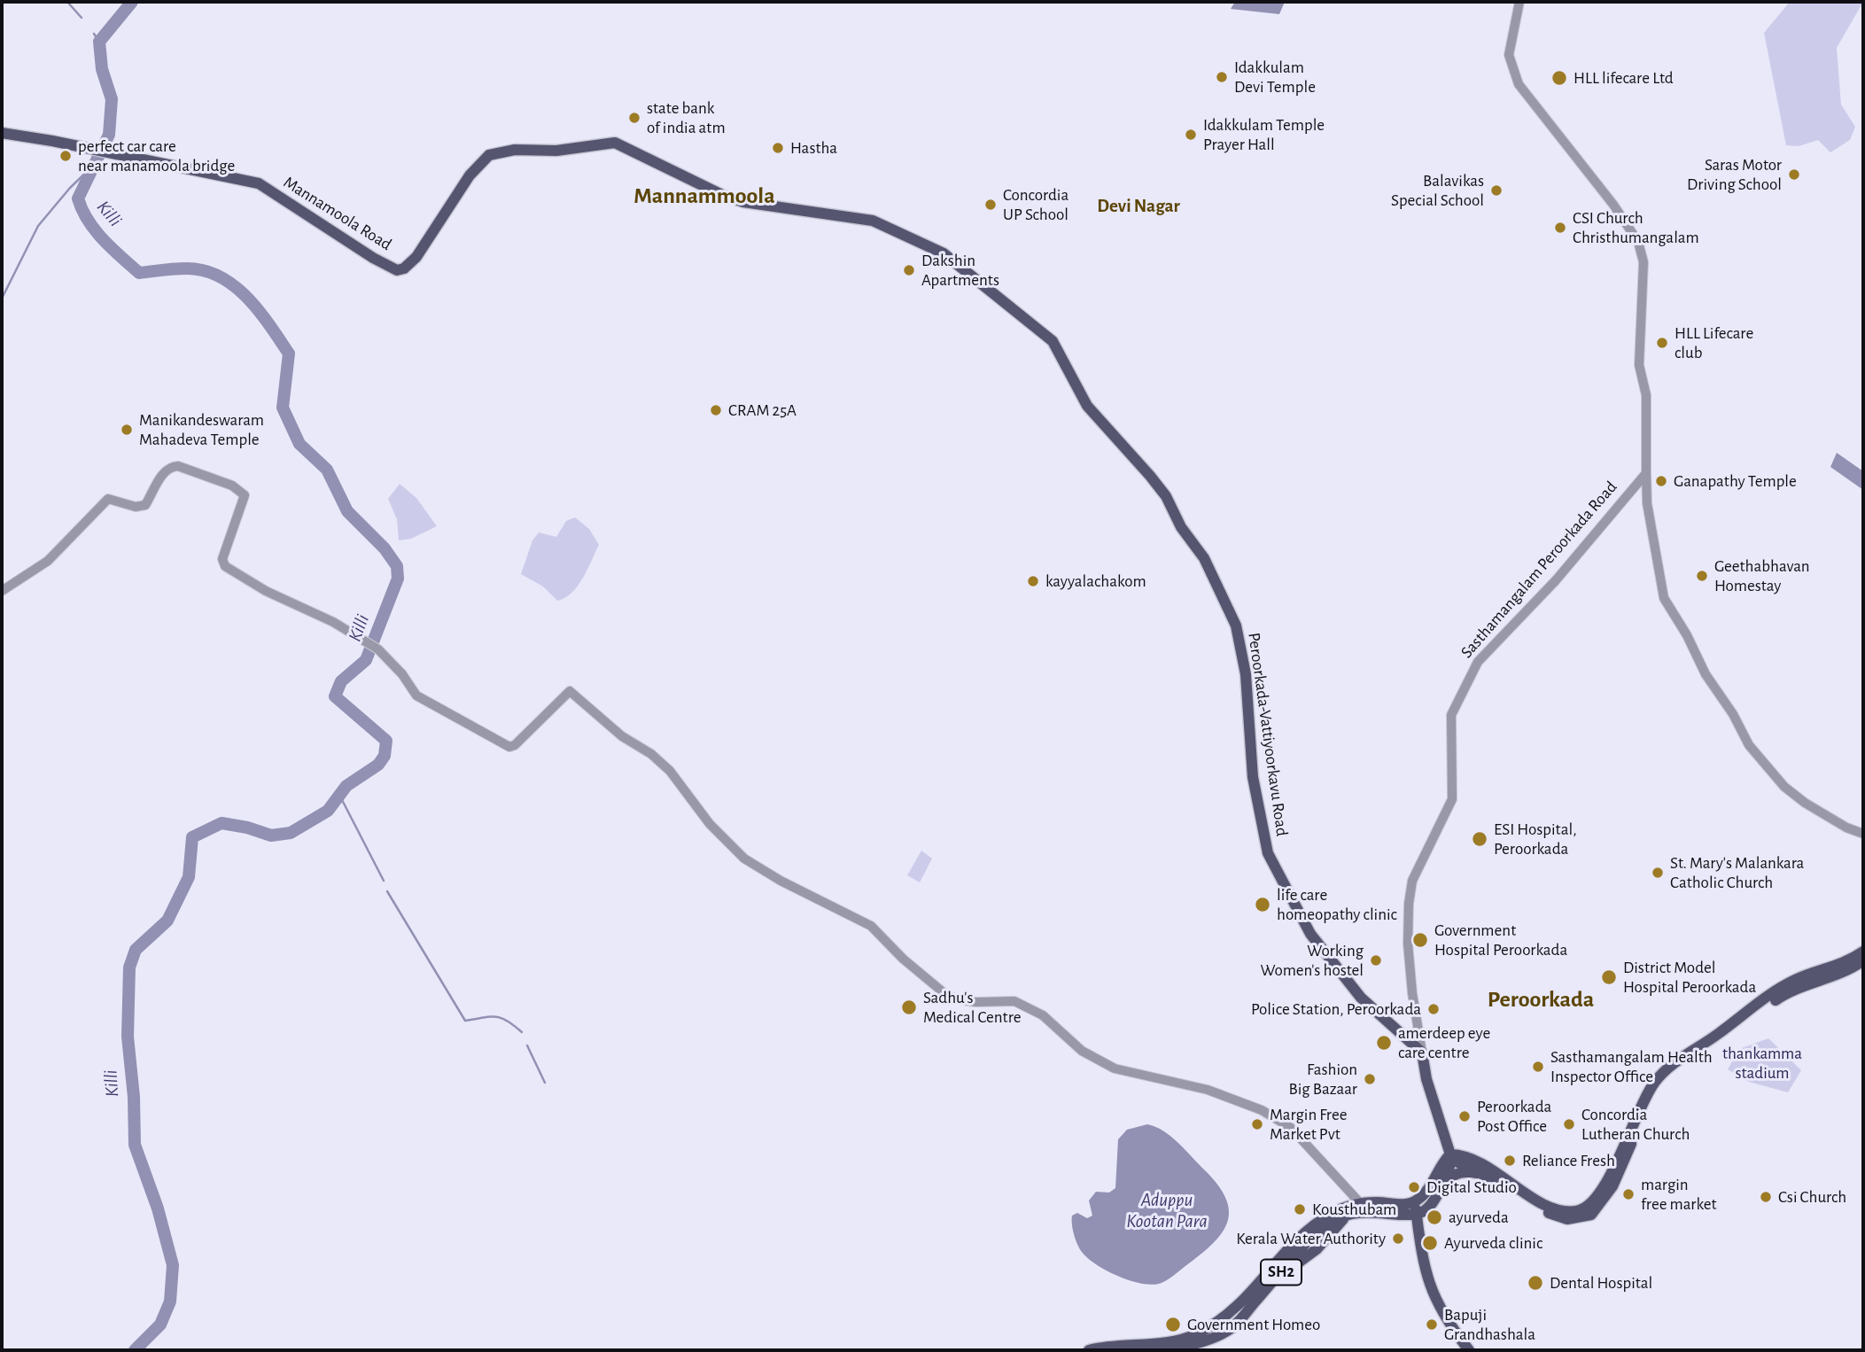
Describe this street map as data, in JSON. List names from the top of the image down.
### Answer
{
  "streets": {
    "main road": [
      "Mannamoola Road",
      "Sasthamangalam Peroorkada Road",
      "Peroorkada-Vattiyoorkavu Road",
      "SH2"
    ]
  },
  "crossings": [
    ["Mannamoola Road", "Peroorkada-Vattiyoorkavu Road"],
    ["Sasthamangalam Peroorkada Road", "Peroorkada-Vattiyoorkavu Road"]
  ],
  "districts": ["Mannammoola", "Devi Nagar", "Peroorkada"],
  "water": ["Killi", "Aduppu Kootan Para"],
  "parks": ["thankamma stadium"],
  "places": [
    "Idakkulam Devi Temple",
    "HLL lifecare Ltd",
    "state bank of india atm",
    "Idakkulam Temple Prayer Hall",
    "Hastha",
    "perfect car care near manamoola bridge",
    "Saras Motor Driving School",
    "Balavikas Special School",
    "Concordia UP School",
    "CSI Church Christhumangalam",
    "Dakshin Apartments",
    "HLL Lifecare club",
    "CRAM 25A",
    "Manikandeswaram Mahadeva Temple",
    "Ganapathy Temple",
    "Geethabhavan Homestay",
    "kayyalachakom",
    "ESI Hospital, Peroorkada",
    "St. Mary's Malankara Catholic Church",
    "life care homeopathy clinic",
    "Government Hospital Peroorkada",
    "Working Women's hostel",
    "District Model Hospital Peroorkada",
    "Sadhu's Medical Centre",
    "Police Station, Peroorkada",
    "amerdeep eye care centre",
    "Sasthamangalam Health Inspector Office",
    "Fashion Big Bazaar",
    "Peroorkada Post Office",
    "Margin Free Market Pvt",
    "Concordia Lutheran Church",
    "Reliance Fresh",
    "Digital Studio",
    "margin free market",
    "Csi Church",
    "Kousthubam",
    "ayurveda",
    "Kerala Water Authority",
    "Ayurveda clinic",
    "Dental Hospital",
    "Government Homeo",
    "Bapuji Grandhashala"
  ]
}
